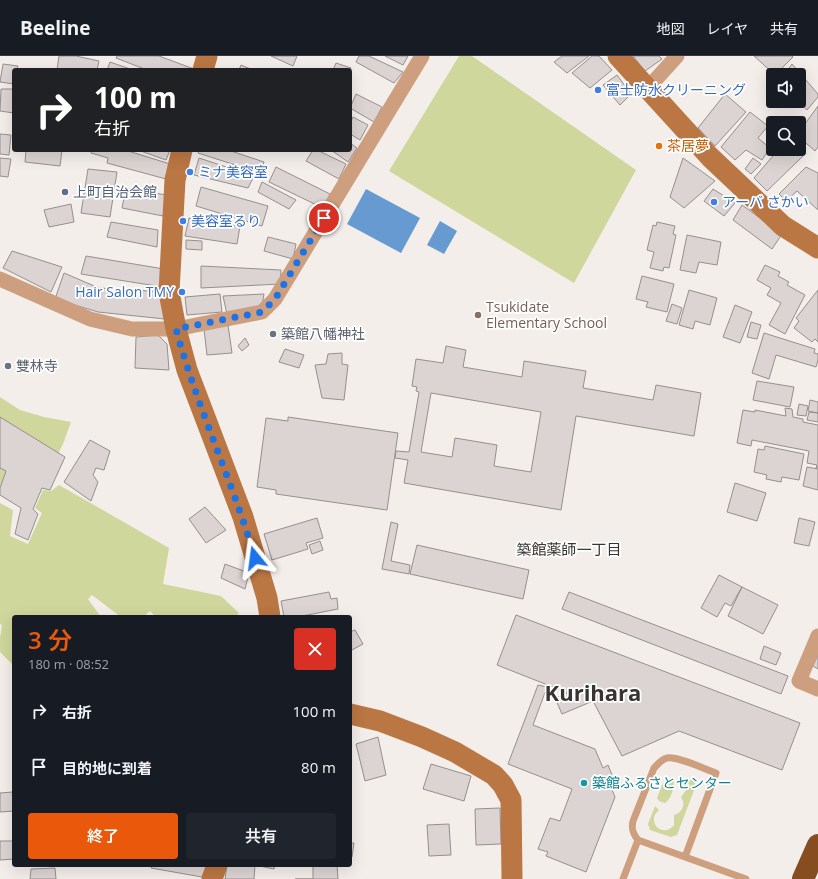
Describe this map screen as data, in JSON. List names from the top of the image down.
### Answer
{
  "districts": ["築館薬師一丁目", "Kurihara"],
  "places": [
    "富士防水クリーニング",
    "茶居夢",
    "ミナ美容室",
    "上町自治会館",
    "アーバ さかい",
    "美容室るり",
    "Hair Salon TMY",
    "Tsukidate Elementary School",
    "築館八幡神社",
    "雙林寺",
    "築館ふるさとセンター"
  ],
  "page": {
    "header": "Beeline",
    "nav": ["地図", "レイヤ", "共有"],
    "turn": ["100 m", "右折"],
    "heading": ["3 分", "180 m · 08:52"],
    "list": [
      {
        "name": "右折",
        "value": "100 m"
      },
      {
        "name": "目的地に到着",
        "value": "80 m"
      }
    ],
    "buttons": ["終了", "共有"]
  }
}
